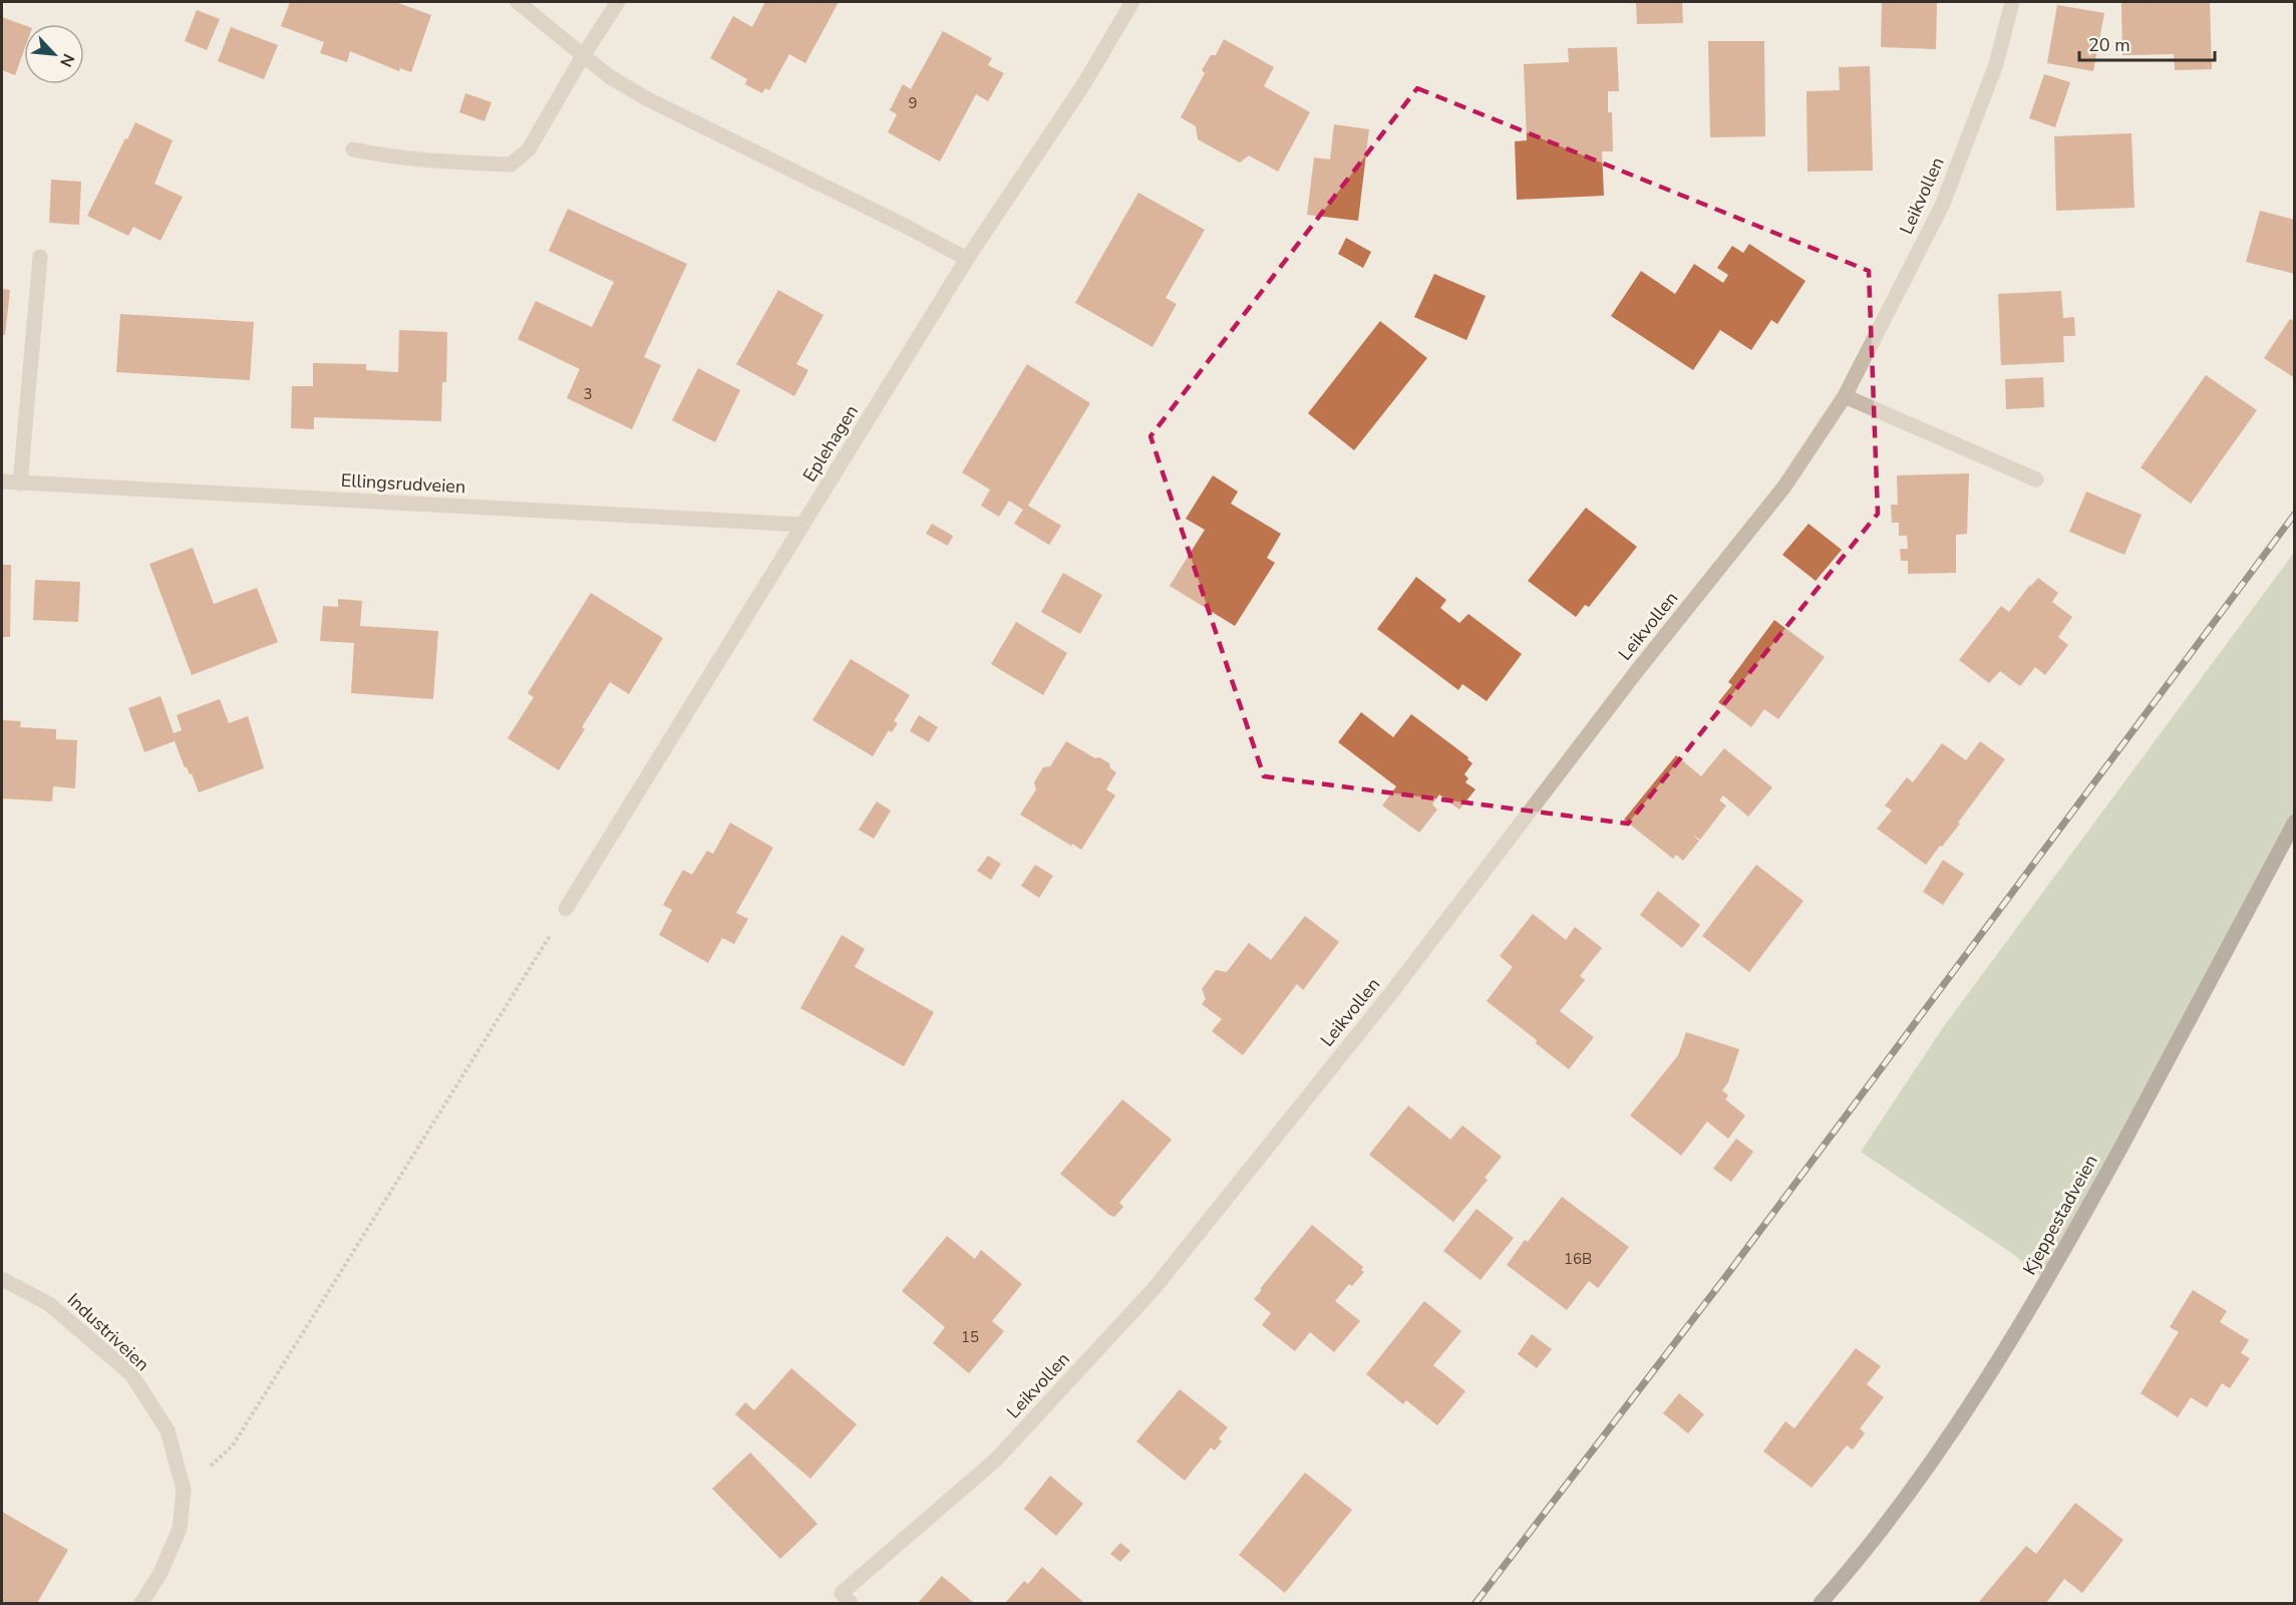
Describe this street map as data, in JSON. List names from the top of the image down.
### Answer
{
  "streets": {
    "main road": ["Kjeppestadveien"],
    "street": [
      "Leikvollen",
      "Eplehagen",
      "Ellingsrudveien",
      "Industriveien"
    ]
  },
  "crossings": [
    ["Eplehagen", "Ellingsrudveien"]
  ],
  "house_numbers": [
    "9",
    "3",
    "16B",
    "15"
  ],
  "scale_bar": "20 m",
  "north": "bottom right"
}
